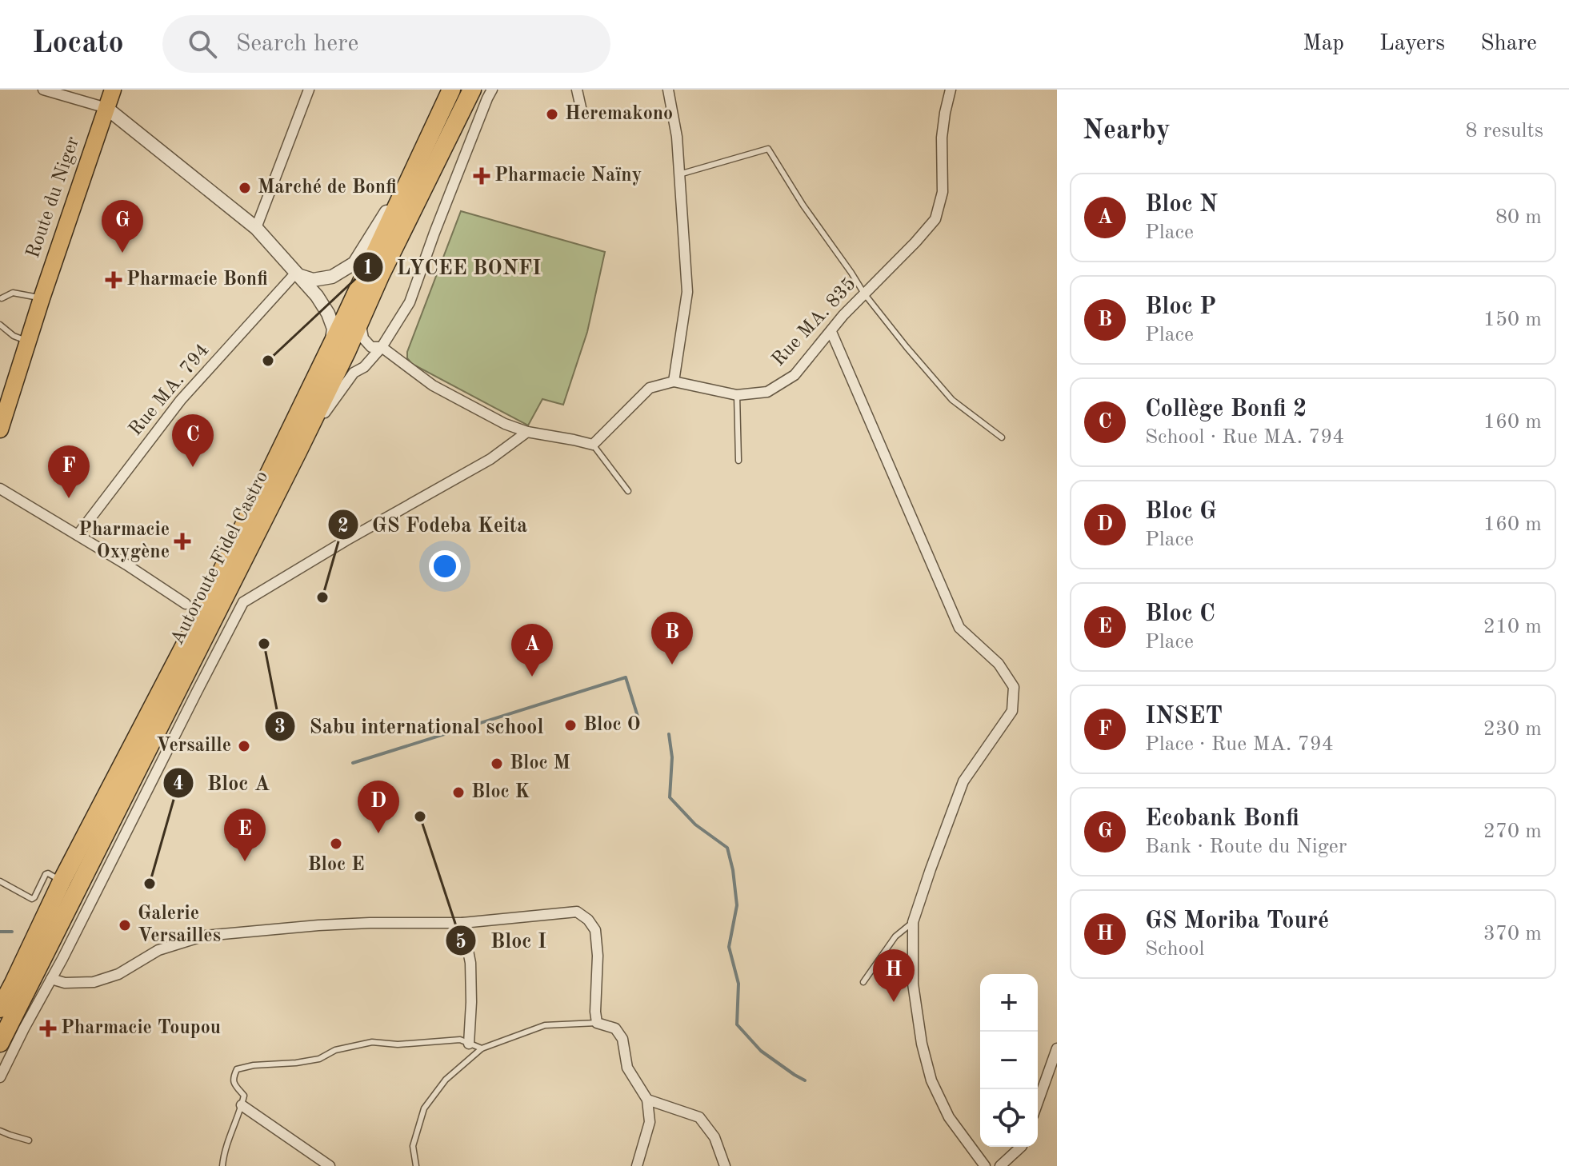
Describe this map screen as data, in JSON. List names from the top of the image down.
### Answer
{
  "streets": {
    "highway": ["Autoroute Fidel Castro"],
    "main road": ["Route du Niger"],
    "street": ["Rue MA. 835", "Rue MA. 794"]
  },
  "places": {
    "other": [
      "Heremakono",
      "Marché de Bonfi",
      "LYCEE BONFI",
      "GS Fodeba Keita",
      "Sabu international school",
      "Bloc O",
      "Versaille",
      "Bloc M",
      "Bloc K",
      "Bloc I",
      "Bloc E",
      "Bloc A",
      "Galerie Versailles"
    ],
    "health": [
      "Pharmacie Naïny",
      "Pharmacie Bonfi",
      "Pharmacie Oxygène",
      "Pharmacie Toupou"
    ]
  },
  "page": {
    "header": "Locato",
    "search": "Search here",
    "nav": ["Map", "Layers", "Share"],
    "heading": ["Nearby", "8 results"],
    "list": [
      {
        "mark": "A",
        "name": "Bloc N",
        "note": "Place",
        "value": "80 m"
      },
      {
        "mark": "B",
        "name": "Bloc P",
        "note": "Place",
        "value": "150 m"
      },
      {
        "mark": "C",
        "name": "Collège Bonfi 2",
        "note": "School · Rue MA. 794",
        "value": "160 m"
      },
      {
        "mark": "D",
        "name": "Bloc G",
        "note": "Place",
        "value": "160 m"
      },
      {
        "mark": "E",
        "name": "Bloc C",
        "note": "Place",
        "value": "210 m"
      },
      {
        "mark": "F",
        "name": "INSET",
        "note": "Place · Rue MA. 794",
        "value": "230 m"
      },
      {
        "mark": "G",
        "name": "Ecobank Bonfi",
        "note": "Bank · Route du Niger",
        "value": "270 m"
      },
      {
        "mark": "H",
        "name": "GS Moriba Touré",
        "note": "School",
        "value": "370 m"
      }
    ],
    "pins": [
      "G",
      "C",
      "F",
      "B",
      "A",
      "D",
      "E",
      "H"
    ],
    "map_buttons": ["+", "−"]
  }
}
